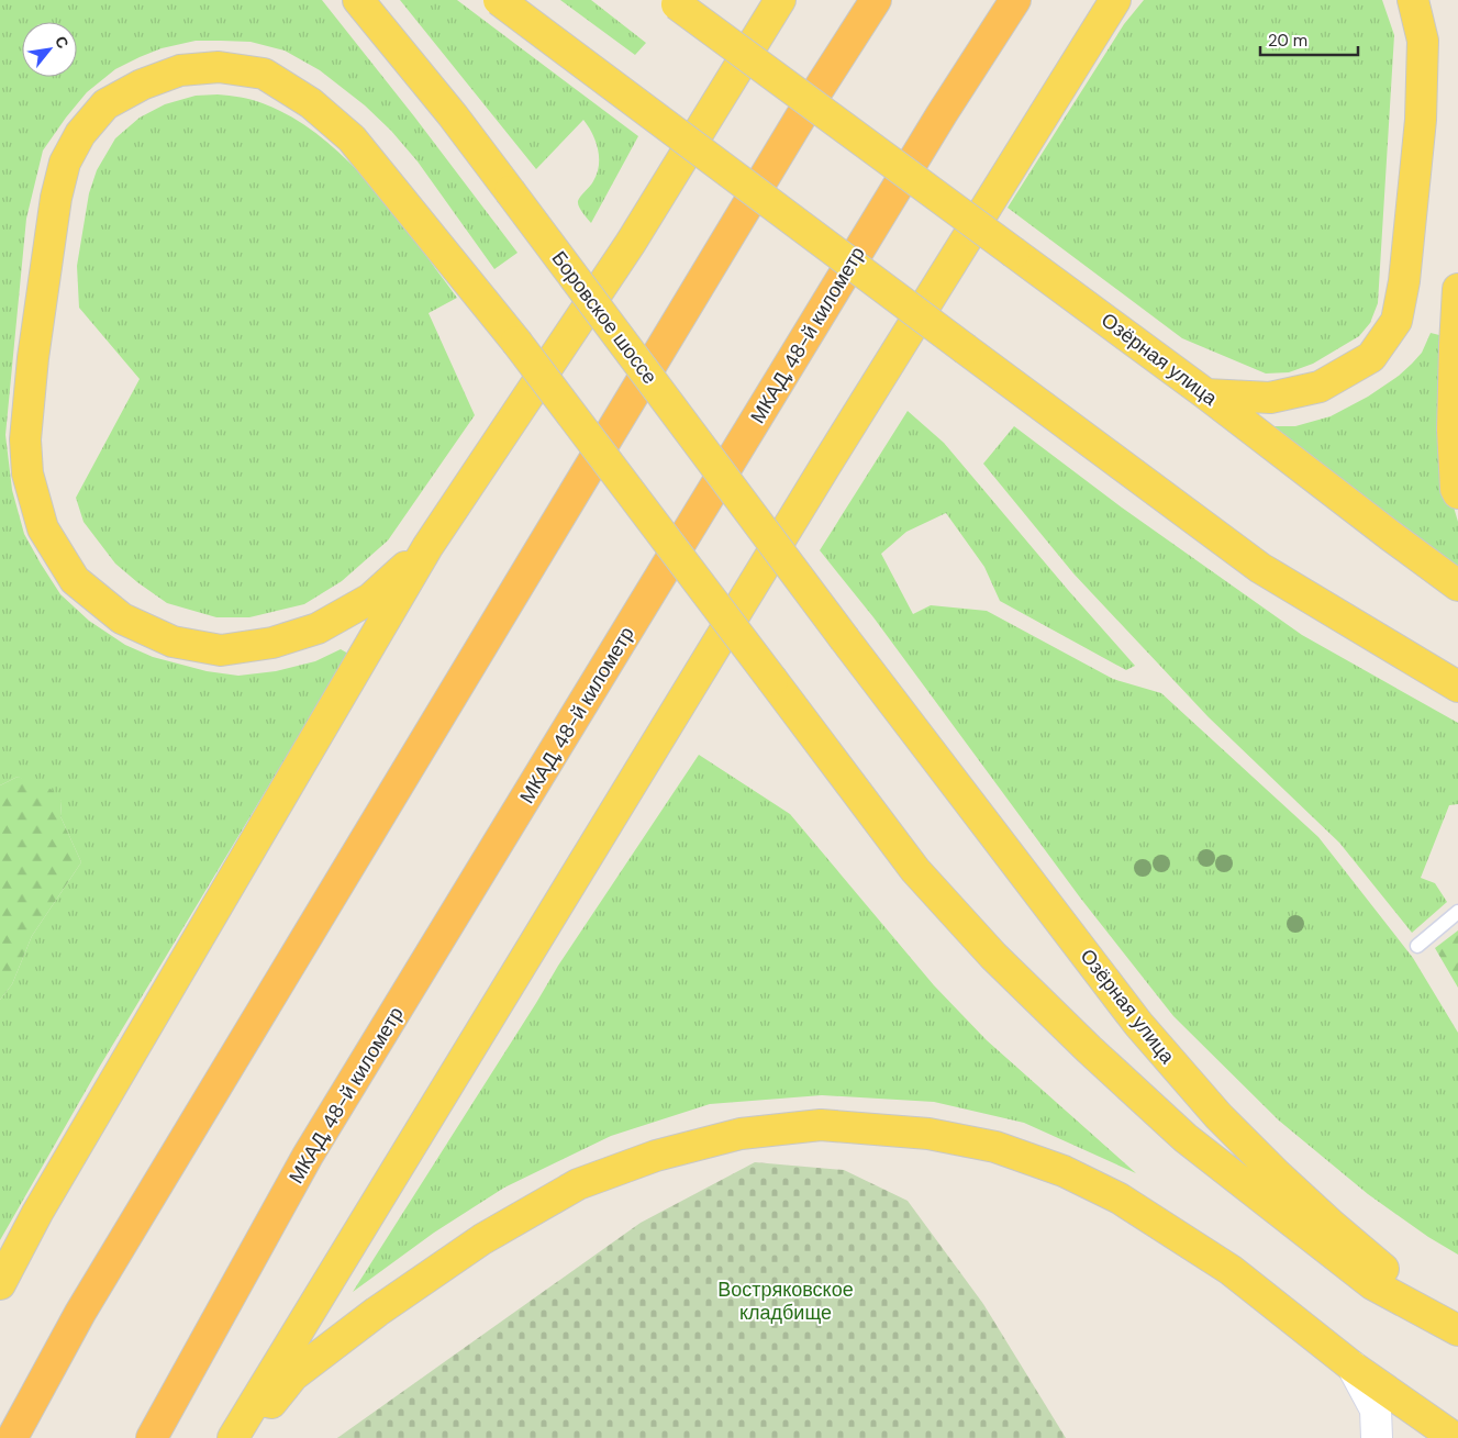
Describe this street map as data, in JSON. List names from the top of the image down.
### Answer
{
  "streets": {
    "highway": ["МКАД, 48-й километр"],
    "main road": ["Боровское шоссе", "Озёрная улица"]
  },
  "crossings": [
    ["Боровское шоссе", "Озёрная улица"]
  ],
  "parks": ["Востряковское кладбище"],
  "scale_bar": "20 m",
  "north": "top right"
}
